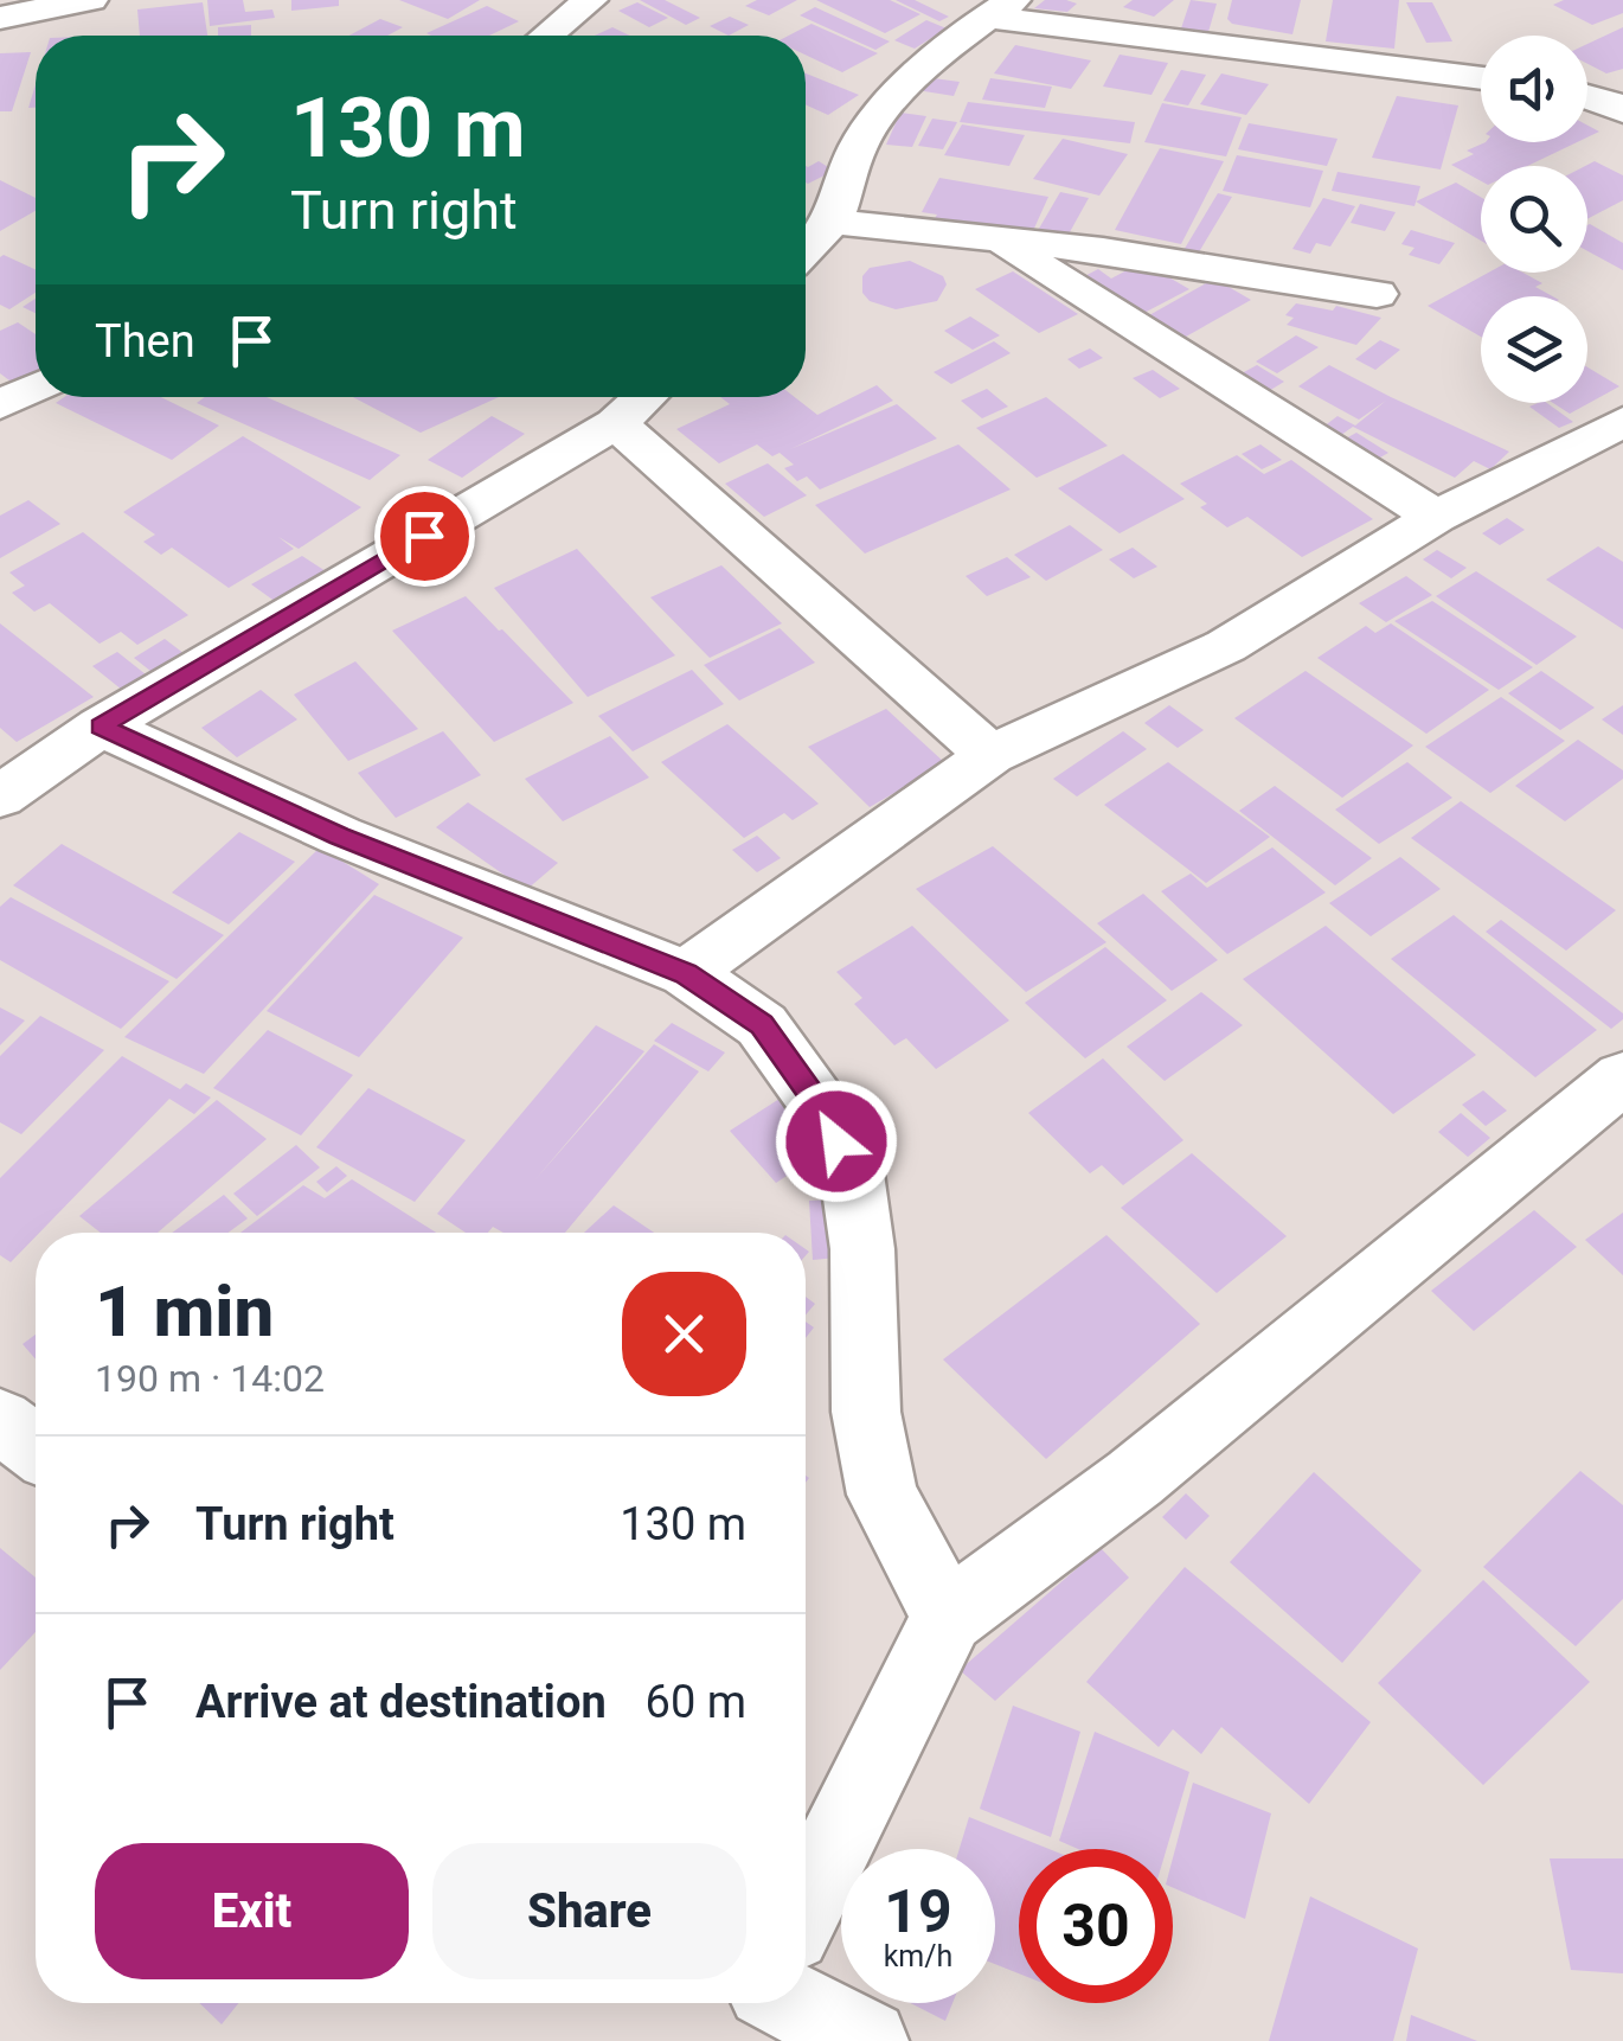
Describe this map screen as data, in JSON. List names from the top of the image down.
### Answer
{
  "page": {
    "turn": ["130 m", "Turn right"],
    "then": "Then",
    "heading": ["1 min", "190 m · 14:02"],
    "list": [
      {
        "name": "Turn right",
        "value": "130 m"
      },
      {
        "name": "Arrive at destination",
        "value": "60 m"
      }
    ],
    "buttons": ["Exit", "Share"],
    "speed": "19 km/h",
    "limit": "30"
  }
}
